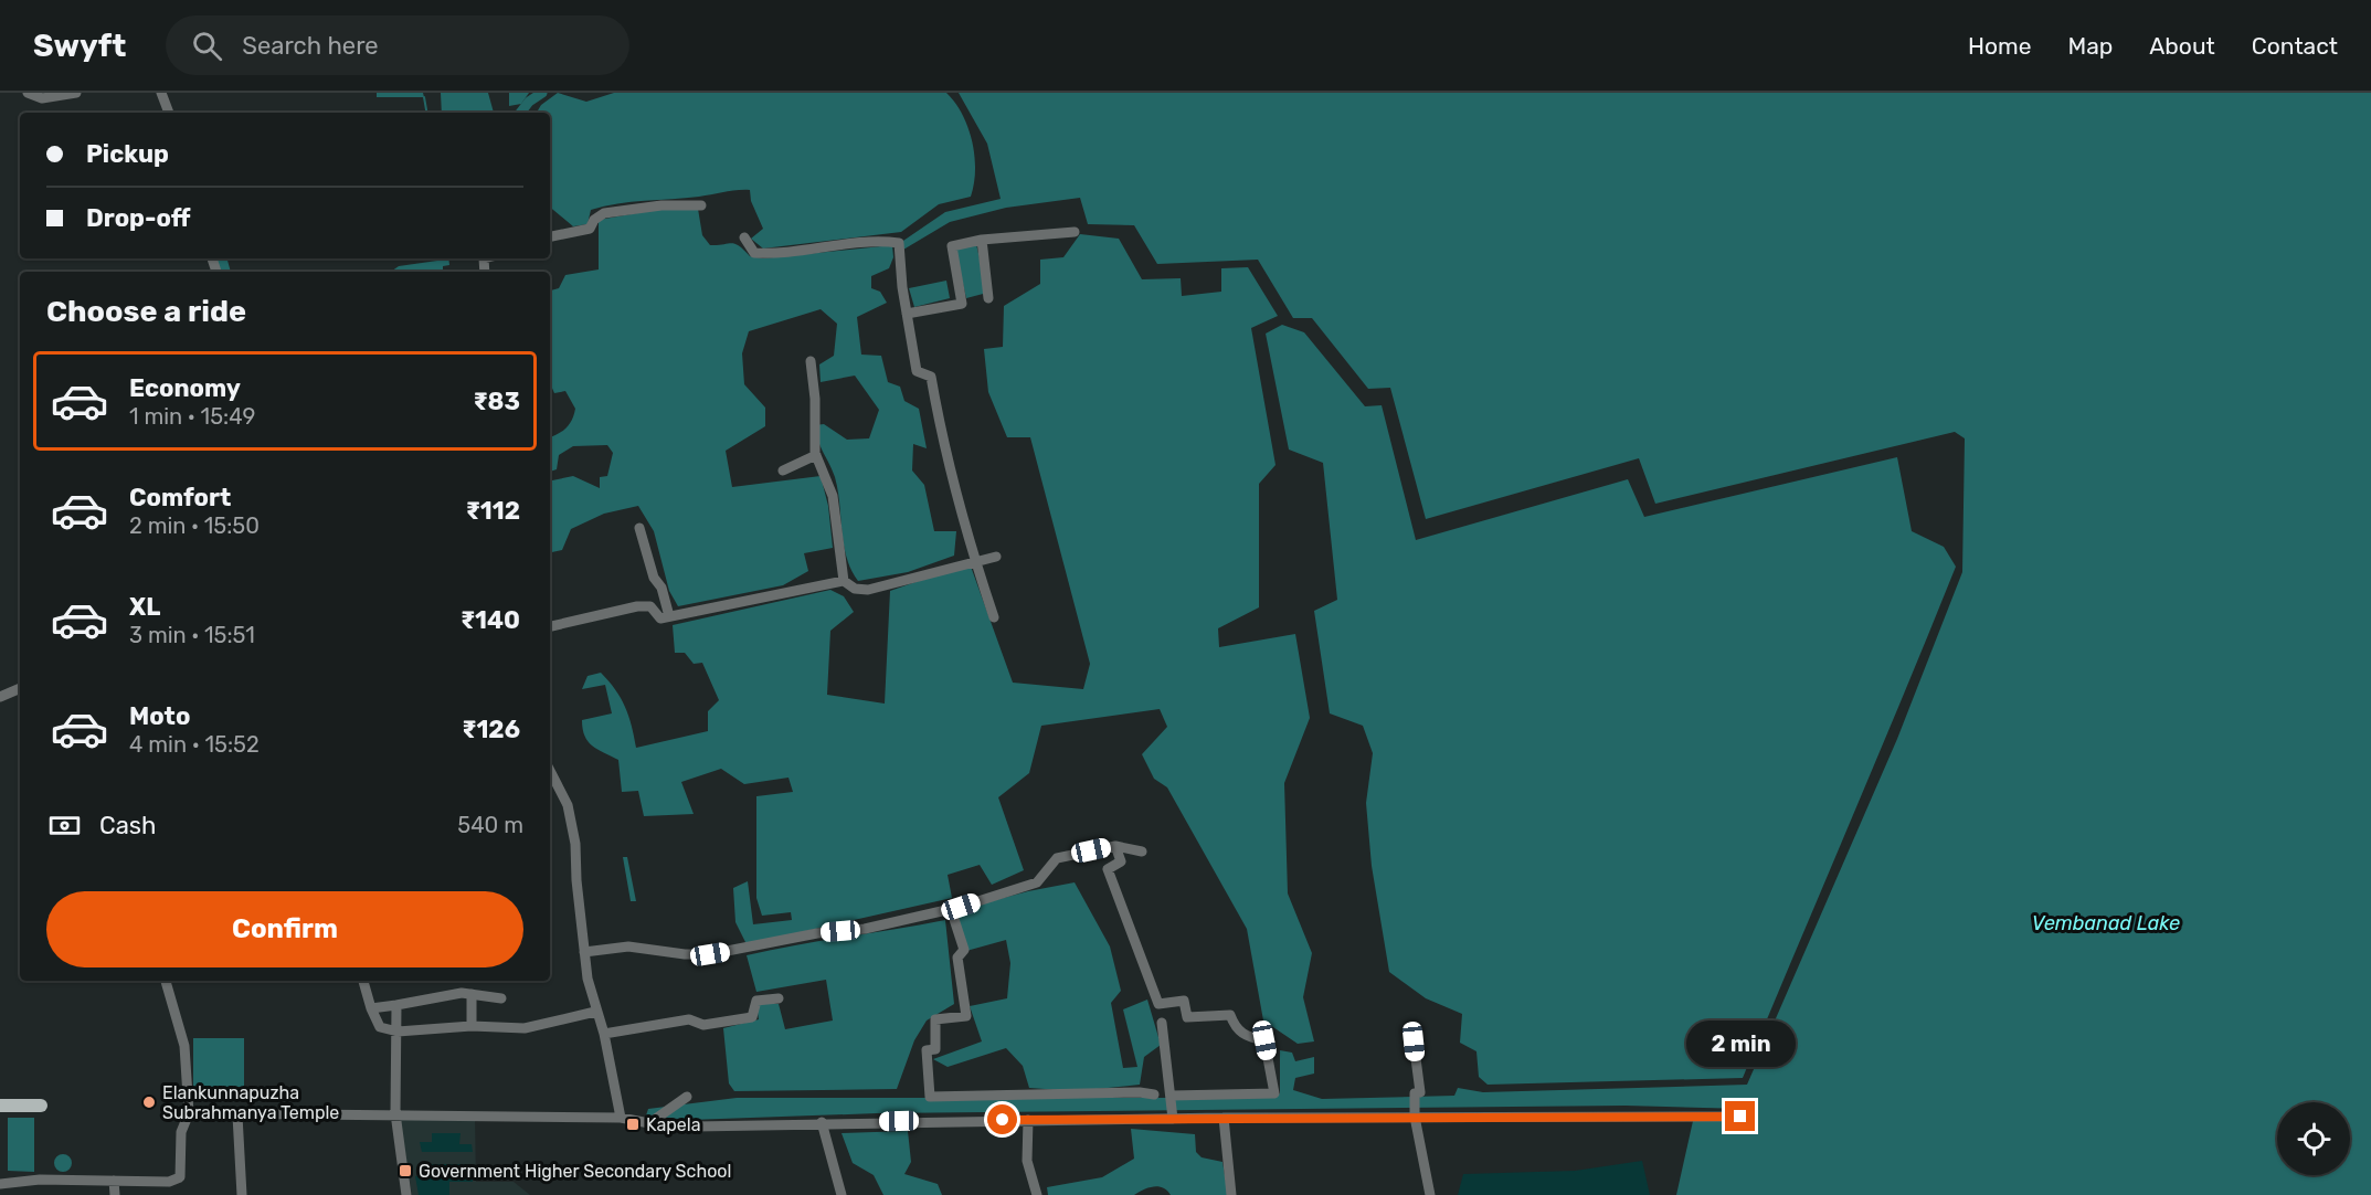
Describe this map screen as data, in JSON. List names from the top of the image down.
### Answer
{
  "water": ["Vembanad Lake"],
  "places": {
    "other": ["Elankunnapuzha Subrahmanya Temple"],
    "transit": ["Kapela", "Government Higher Secondary School"]
  },
  "page": {
    "header": "Swyft",
    "search": "Search here",
    "nav": [
      "Home",
      "Map",
      "About",
      "Contact"
    ],
    "banner": ["Pickup", "Drop-off"],
    "heading": "Choose a ride",
    "list": [
      {
        "name": "Economy",
        "note": "1 min · 15:49",
        "value": "₹83"
      },
      {
        "name": "Comfort",
        "note": "2 min · 15:50",
        "value": "₹112"
      },
      {
        "name": "XL",
        "note": "3 min · 15:51",
        "value": "₹140"
      },
      {
        "name": "Moto",
        "note": "4 min · 15:52",
        "value": "₹126"
      }
    ],
    "pay": ["Cash", "540 m"],
    "buttons": "Confirm",
    "bubble": "2 min"
  }
}
